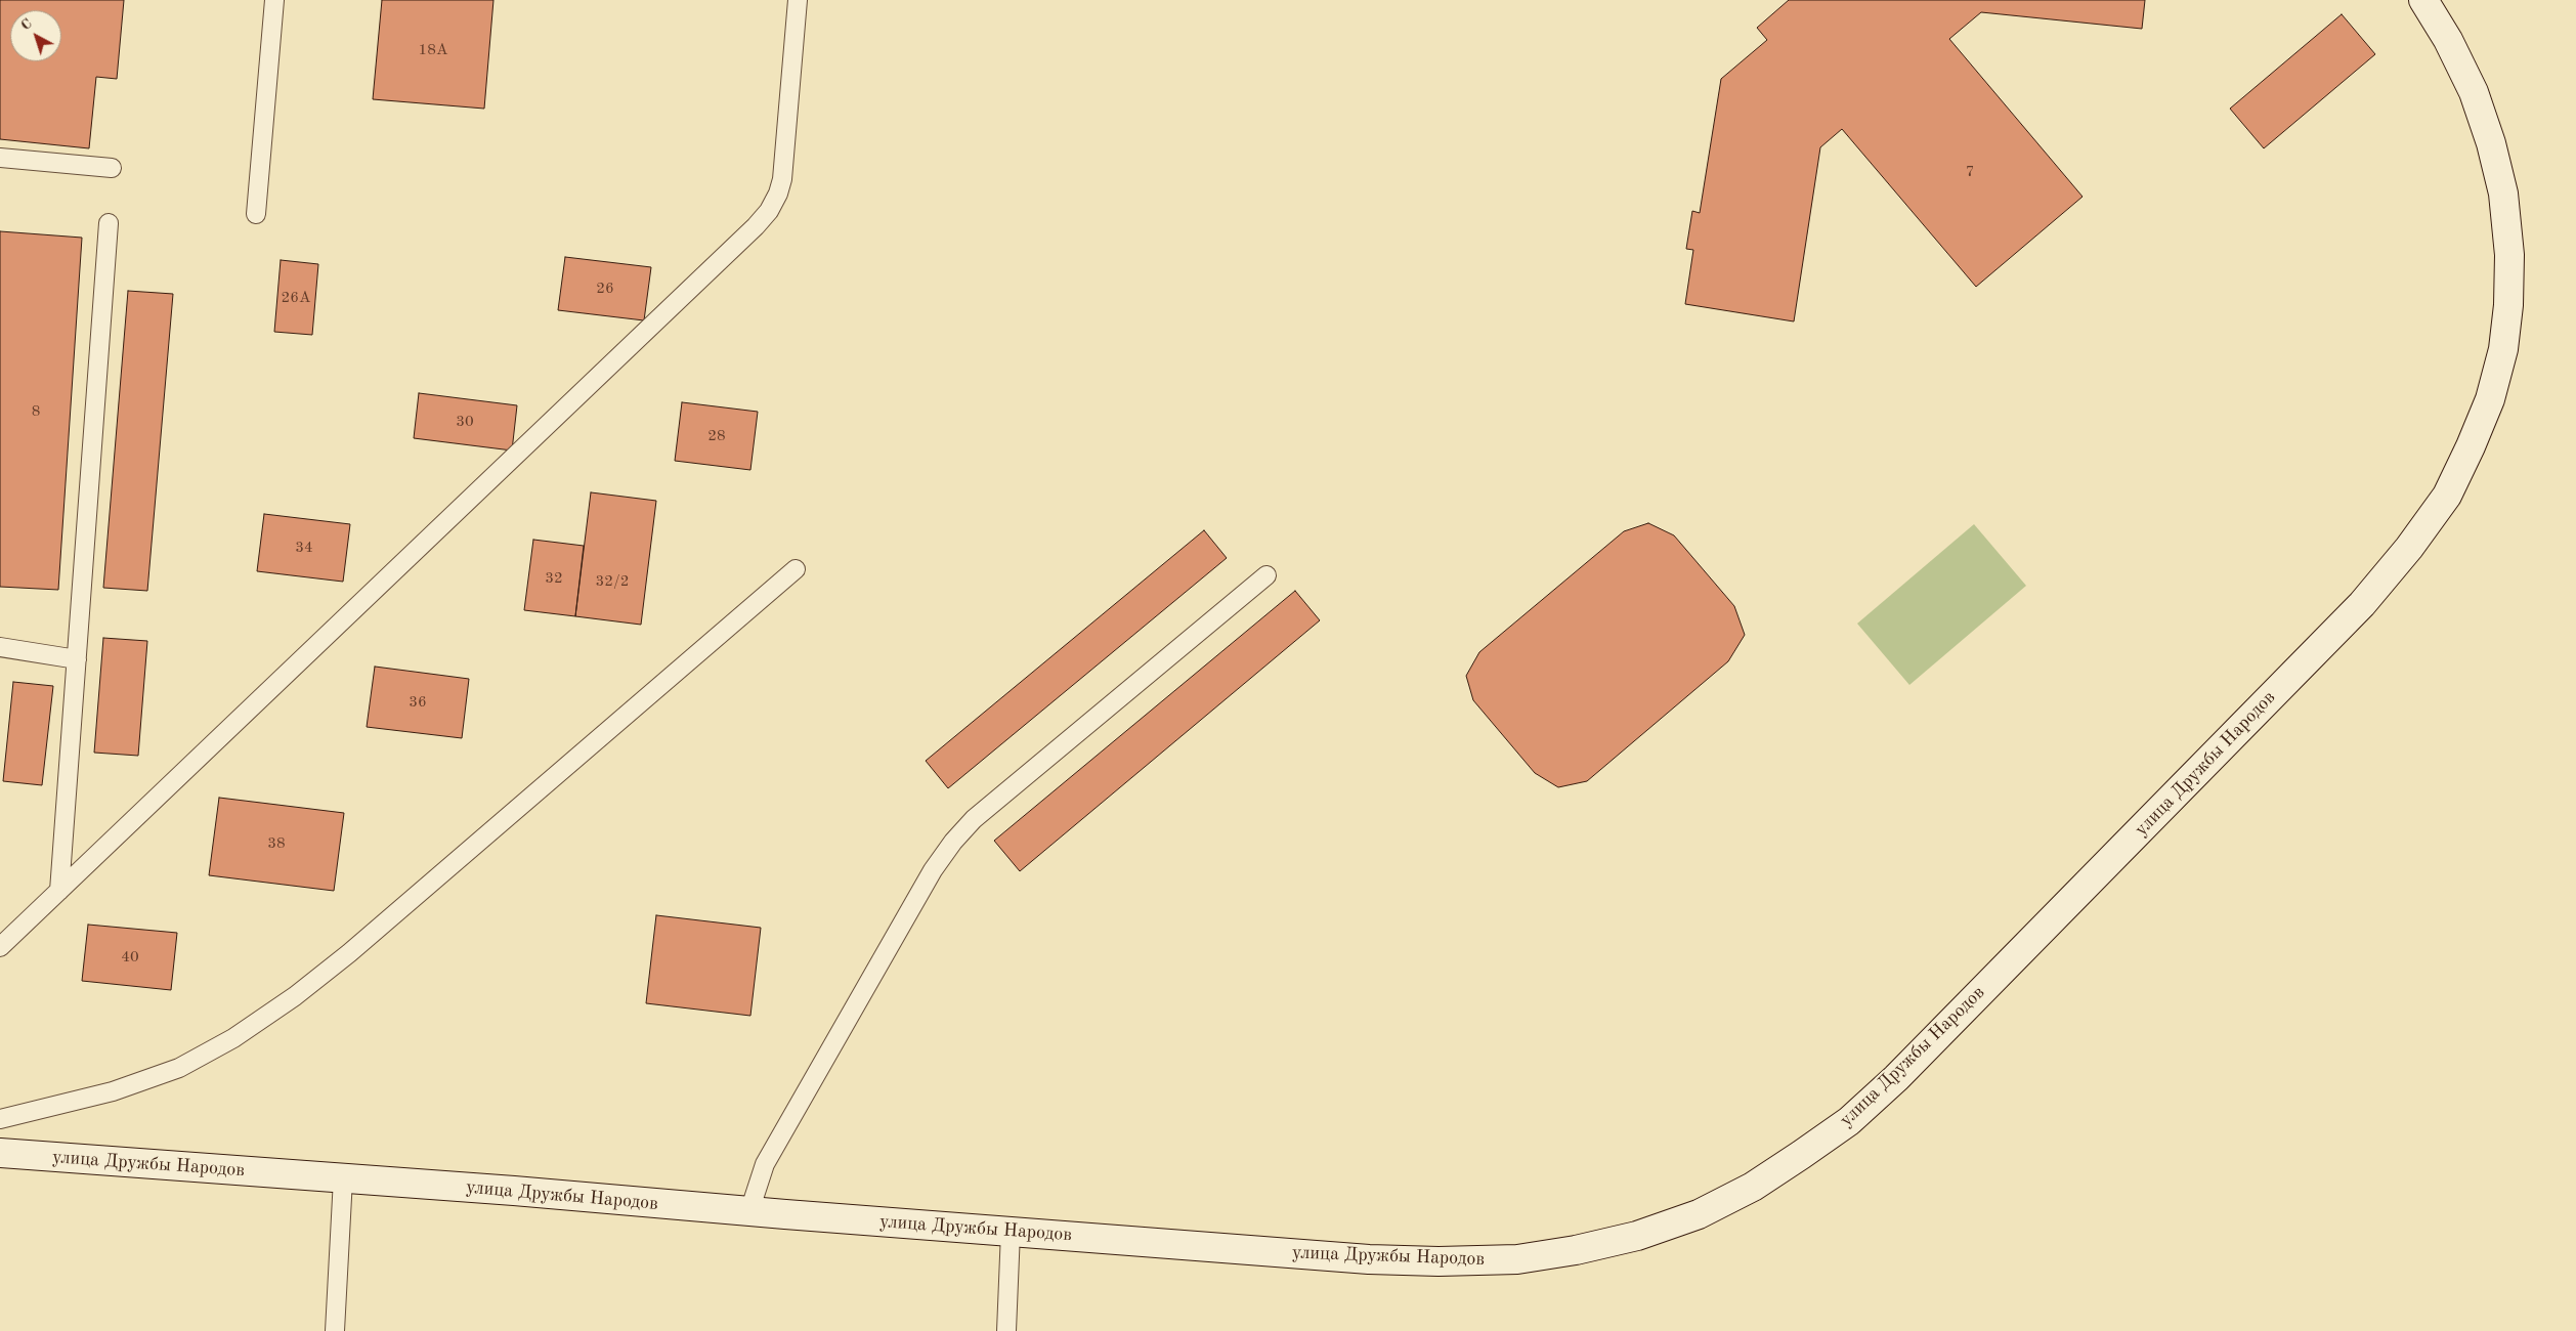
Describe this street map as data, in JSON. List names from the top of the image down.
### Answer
{
  "streets": {
    "street": ["улица Дружбы Народов"]
  },
  "house_numbers": [
    "18А",
    "7",
    "26",
    "26А",
    "8",
    "30",
    "28",
    "34",
    "32",
    "32/2",
    "36",
    "38",
    "40"
  ],
  "north": "top left"
}
